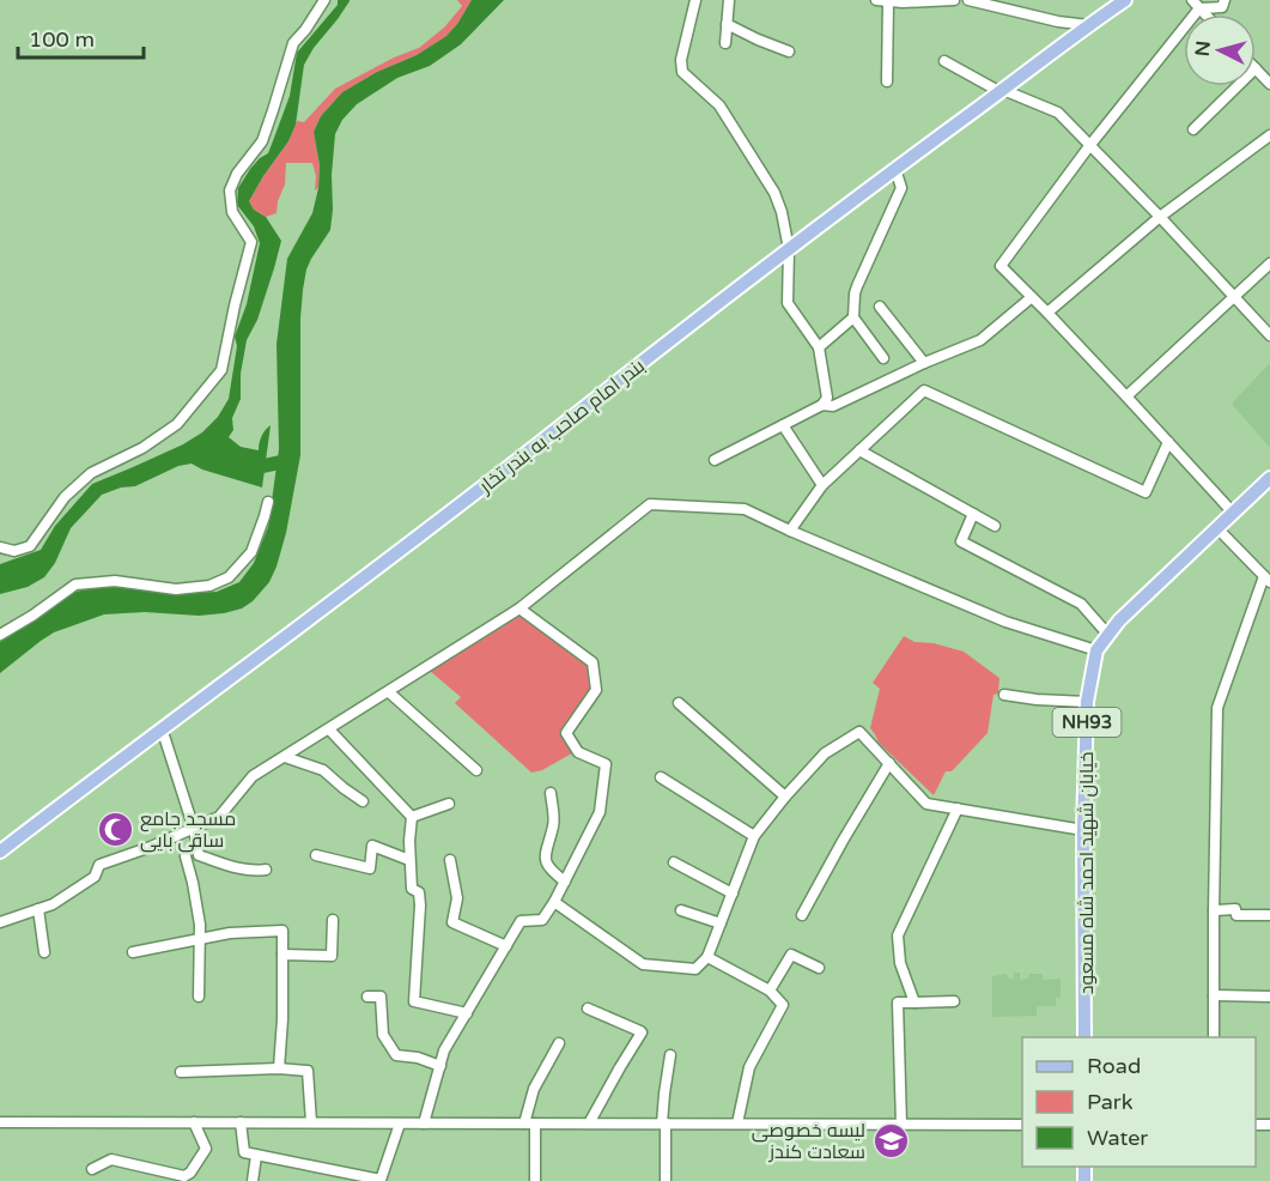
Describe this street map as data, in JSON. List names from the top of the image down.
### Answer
{
  "streets": {
    "main road": ["بندر امام صاحب به بندر تخار", "NH93", "خیابان شهید احمد شاه مسعود"]
  },
  "places": {
    "mosque": ["مسجد جامع ساقی بایی"],
    "school or university": ["لیسه خصوصی سعادت کندز"]
  },
  "legend": ["Road", "Park", "Water"],
  "scale_bar": "100 m",
  "north": "left"
}
